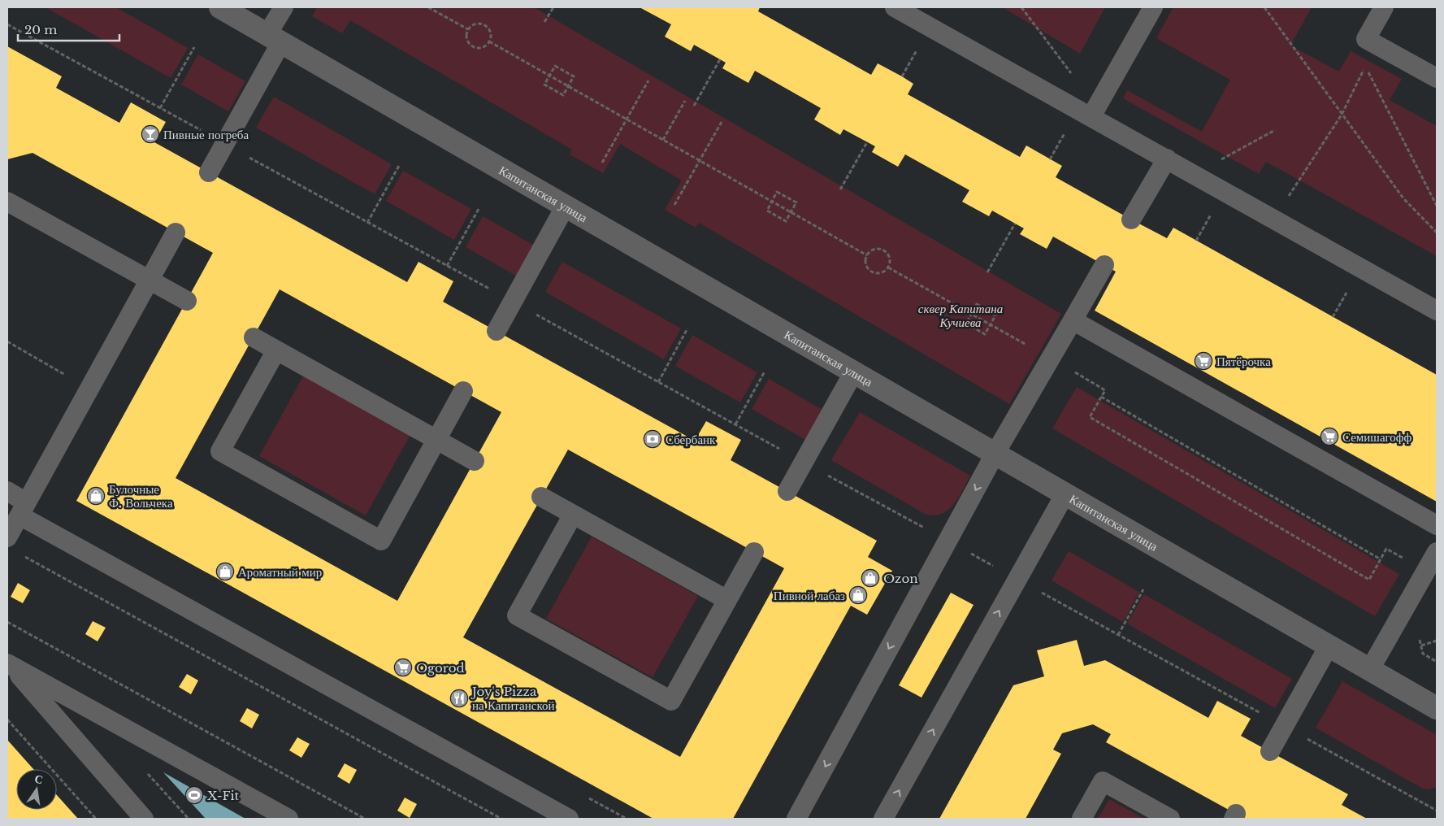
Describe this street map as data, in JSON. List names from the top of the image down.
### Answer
{
  "streets": {
    "street": ["Капитанская улица"]
  },
  "parks": ["сквер Капитана Кучиева"],
  "places": {
    "bar": ["Пивные погреба"],
    "supermarket": ["Пятёрочка", "Семишагофф", "Ogorod"],
    "bank": ["Сбербанк"],
    "shop": [
      "Булочные Ф. Вольчека",
      "Ароматный мир",
      "Ozon",
      "Пивной лабаз"
    ],
    "restaurant": ["Joy's Pizza на Капитанской"],
    "sports": ["X-Fit"]
  },
  "scale_bar": "20 m",
  "north": "top"
}
